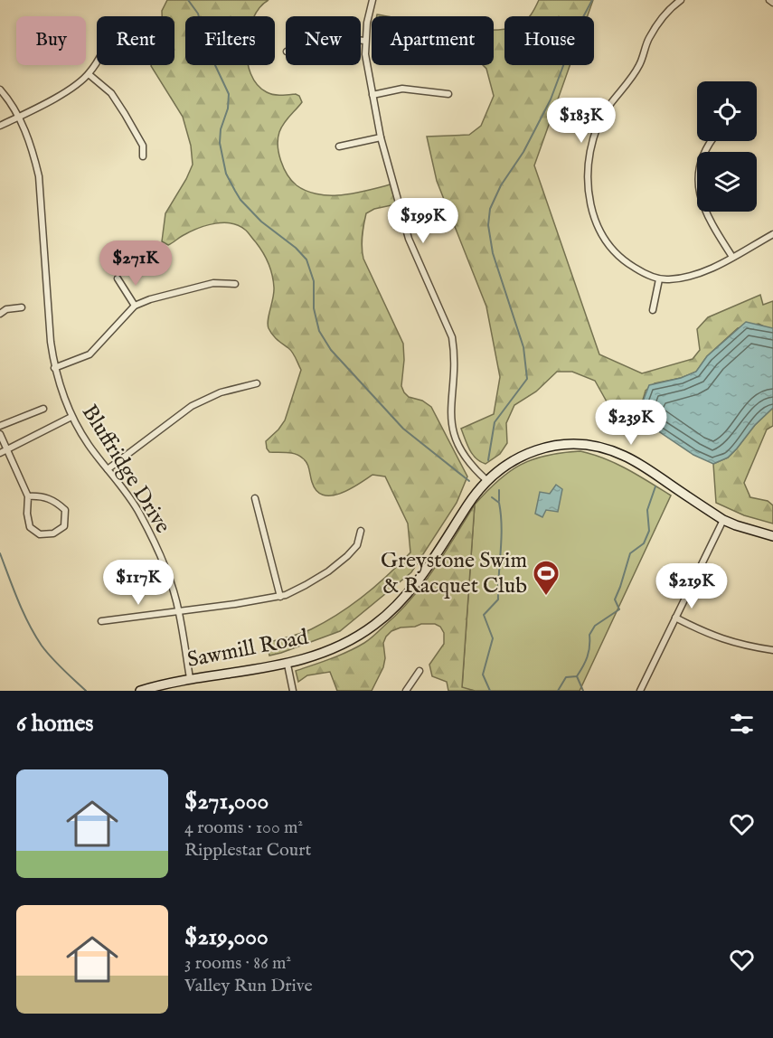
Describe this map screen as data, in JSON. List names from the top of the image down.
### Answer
{
  "streets": {
    "street": ["Bluffridge Drive", "Sawmill Road"]
  },
  "crossings": [
    ["Bluffridge Drive", "Sawmill Road"]
  ],
  "places": {
    "sports": ["Greystone Swim & Racquet Club"]
  },
  "page": {
    "chip": [
      "Buy",
      "Rent",
      "Filters",
      "New",
      "Apartment",
      "House"
    ],
    "price": [
      "$183K",
      "$199K",
      "$271K",
      "$239K",
      "$117K",
      "$219K"
    ],
    "heading": "6 homes",
    "list": [
      {
        "name": "$271,000",
        "note": "4 rooms · 100 m² · Ripplestar Court"
      },
      {
        "name": "$219,000",
        "note": "3 rooms · 86 m² · Valley Run Drive"
      }
    ]
  }
}
